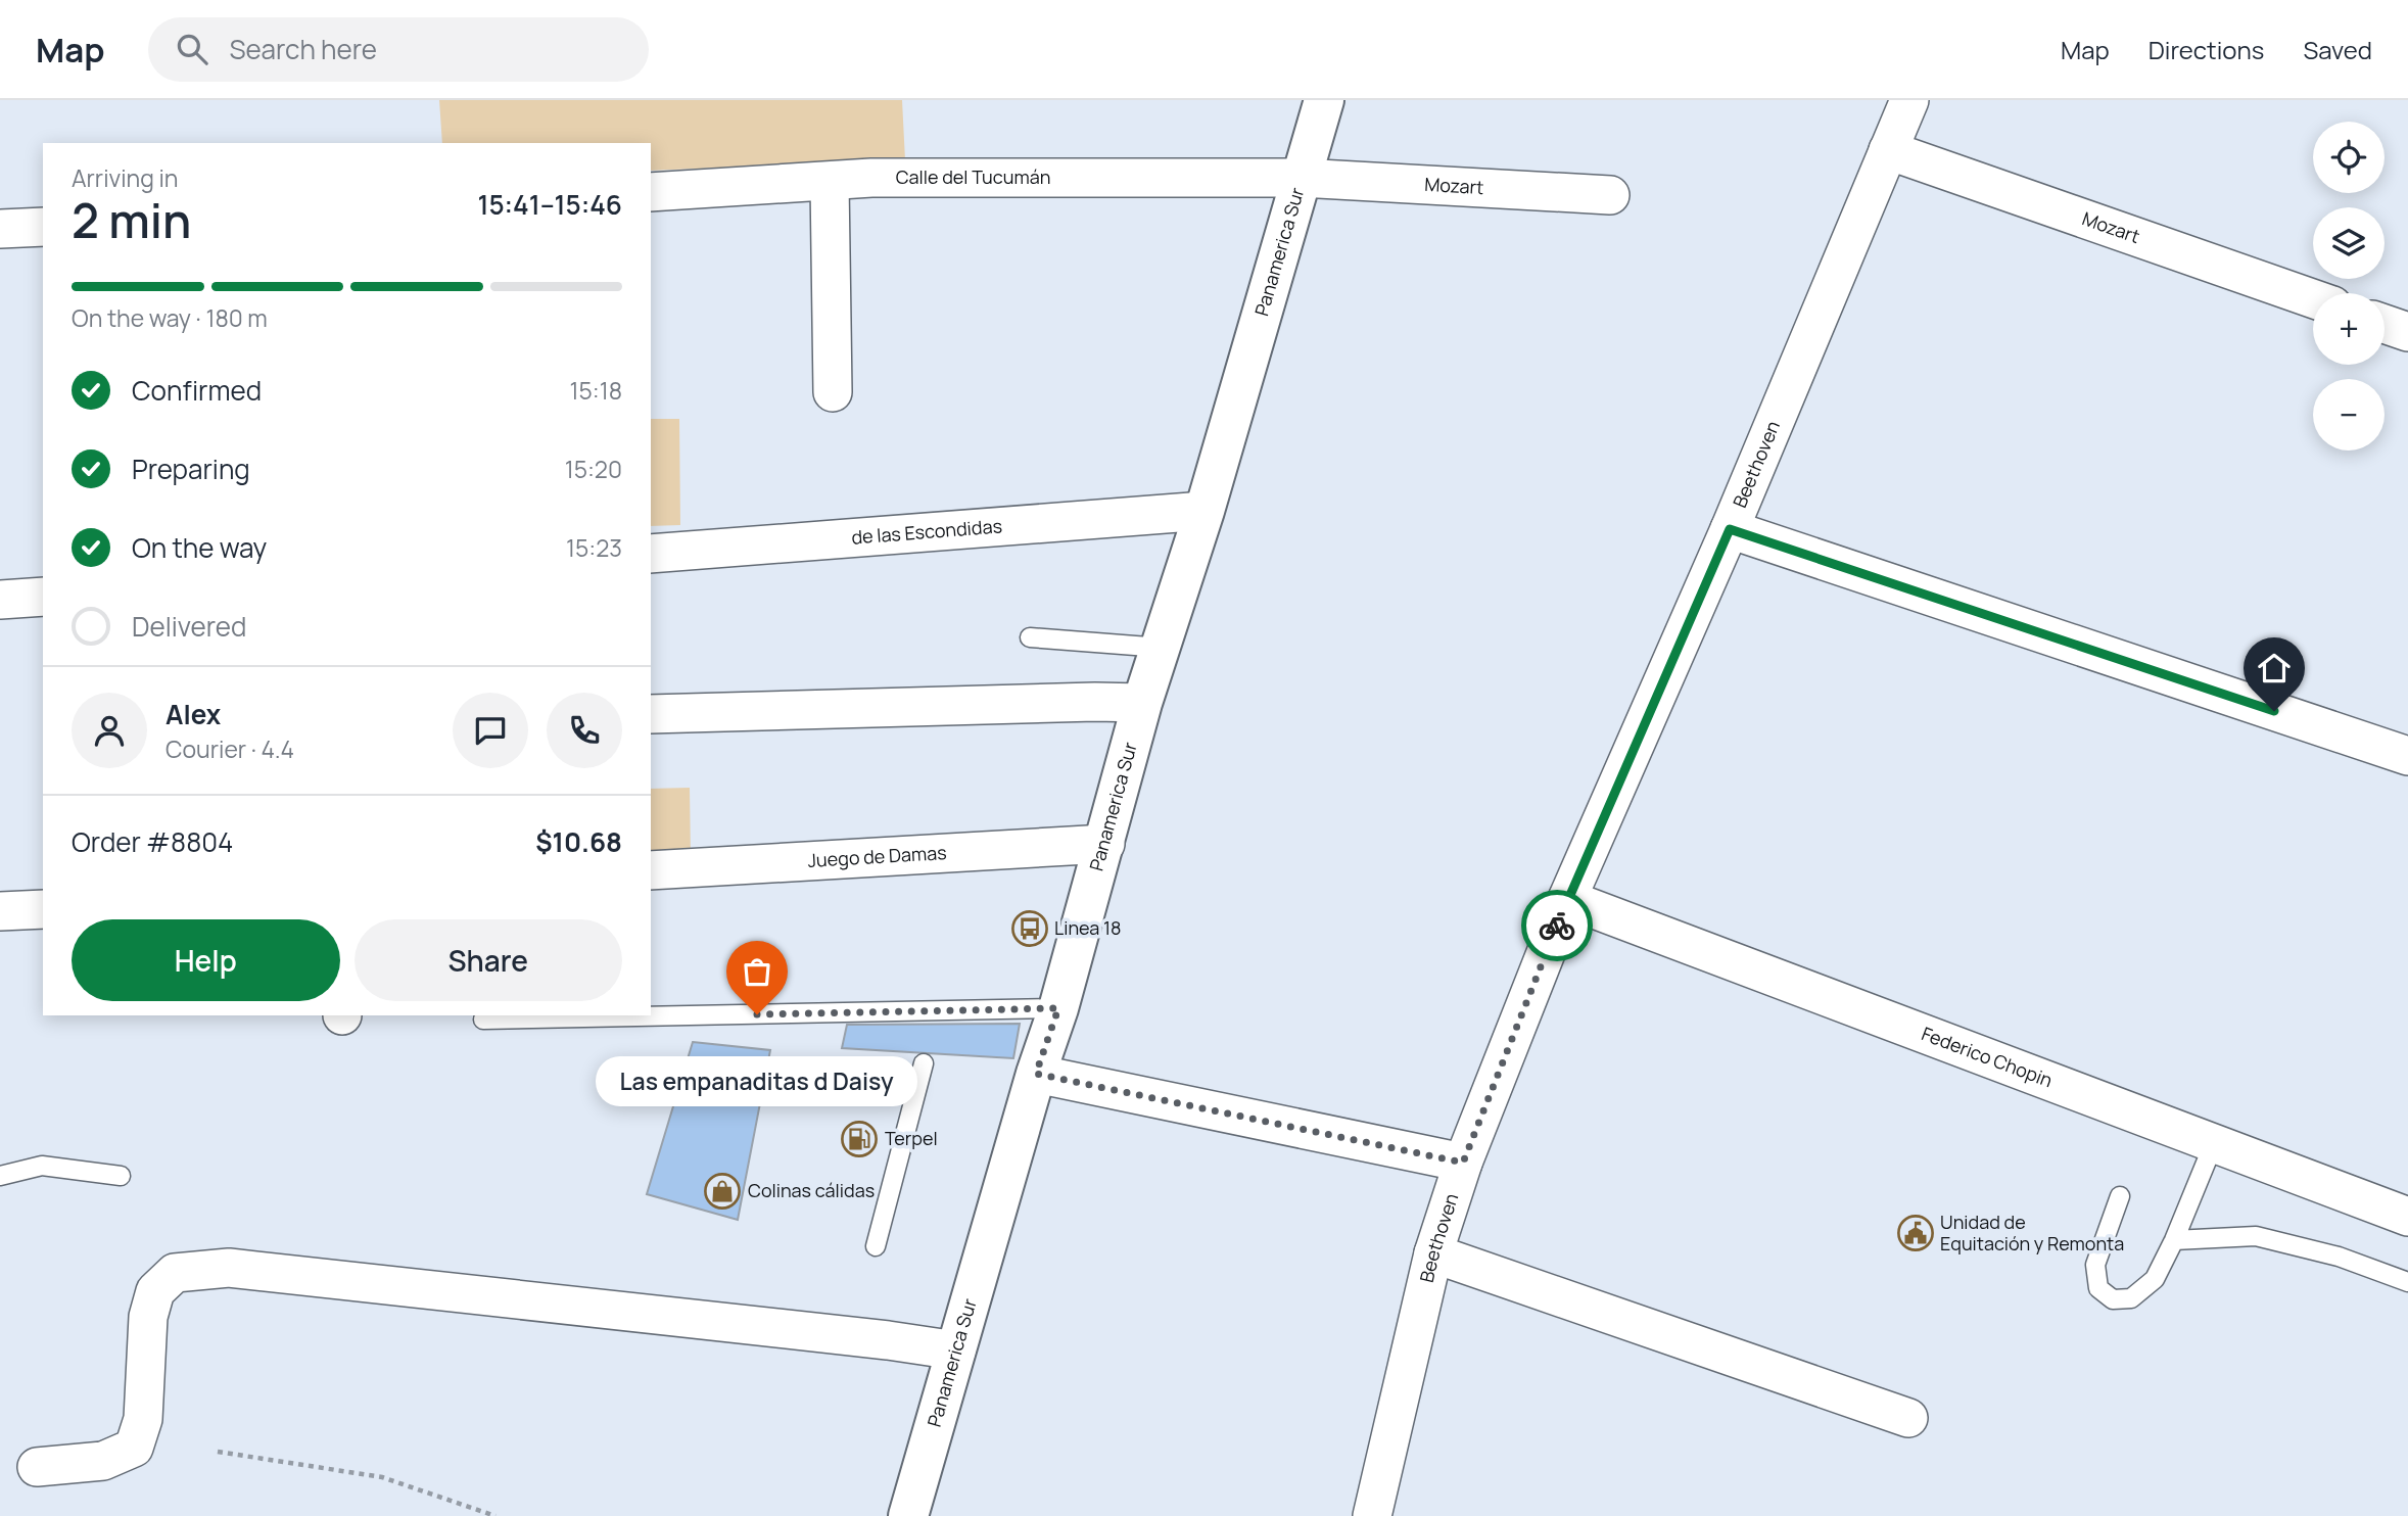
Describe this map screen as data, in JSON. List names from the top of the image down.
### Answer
{
  "streets": {
    "highway": ["Panamerica Sur"],
    "street": [
      "Calle del Tucumán",
      "Mozart",
      "Beethoven",
      "de las Escondidas",
      "Juego de Damas",
      "Federico Chopin"
    ]
  },
  "crossings": [
    ["Calle del Tucumán", "Mozart"],
    ["Calle del Tucumán", "Panamerica Sur"],
    ["Mozart", "Panamerica Sur"],
    ["Mozart", "Beethoven"],
    ["Panamerica Sur", "de las Escondidas"],
    ["Panamerica Sur", "Juego de Damas"],
    ["Beethoven", "Federico Chopin"]
  ],
  "places": {
    "bus stop": ["Linea 18"],
    "other": ["Las empanaditas d Daisy"],
    "fuel station": ["Terpel"],
    "shop": ["Colinas cálidas"],
    "public building": ["Unidad de Equitación y Remonta"]
  },
  "page": {
    "header": "Map",
    "search": "Search here",
    "nav": ["Map", "Directions", "Saved"],
    "map_buttons": ["+", "−"],
    "heading": ["2 min", "Arriving in", "15:41–15:46"],
    "panel": [
      "Alex",
      "Courier · 4.4",
      "Order #8804",
      "$10.68"
    ],
    "bar": "On the way · 180 m",
    "list": [
      ["Confirmed", "15:18"],
      ["Preparing", "15:20"],
      ["On the way", "15:23"],
      "Delivered"
    ],
    "buttons": ["Help", "Share"],
    "bubble": "Las empanaditas d Daisy"
  }
}
